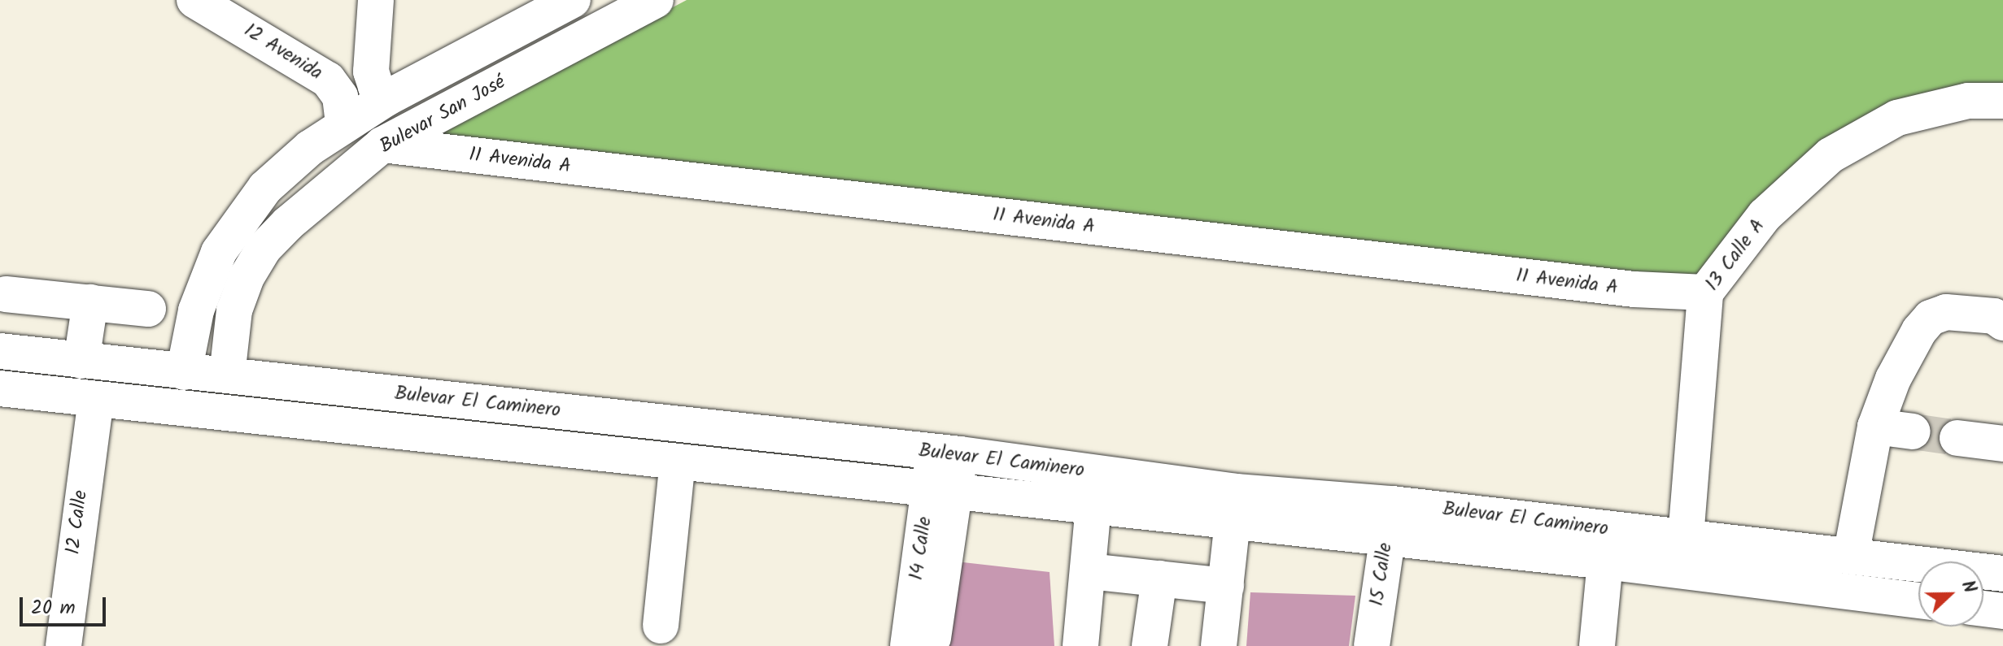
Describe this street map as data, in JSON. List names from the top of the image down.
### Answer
{
  "streets": {
    "street": [
      "12 Avenida",
      "Bulevar San José",
      "11 Avenida A",
      "13 Calle A",
      "Bulevar El Caminero",
      "12 Calle",
      "14 Calle",
      "15 Calle"
    ]
  },
  "crossings": [
    ["12 Avenida", "Bulevar San José"],
    ["Bulevar San José", "11 Avenida A"],
    ["Bulevar San José", "Bulevar El Caminero"],
    ["11 Avenida A", "13 Calle A"],
    ["13 Calle A", "Bulevar El Caminero"],
    ["Bulevar El Caminero", "12 Calle"],
    ["Bulevar El Caminero", "14 Calle"],
    ["Bulevar El Caminero", "15 Calle"]
  ],
  "scale_bar": "20 m",
  "north": "right"
}
